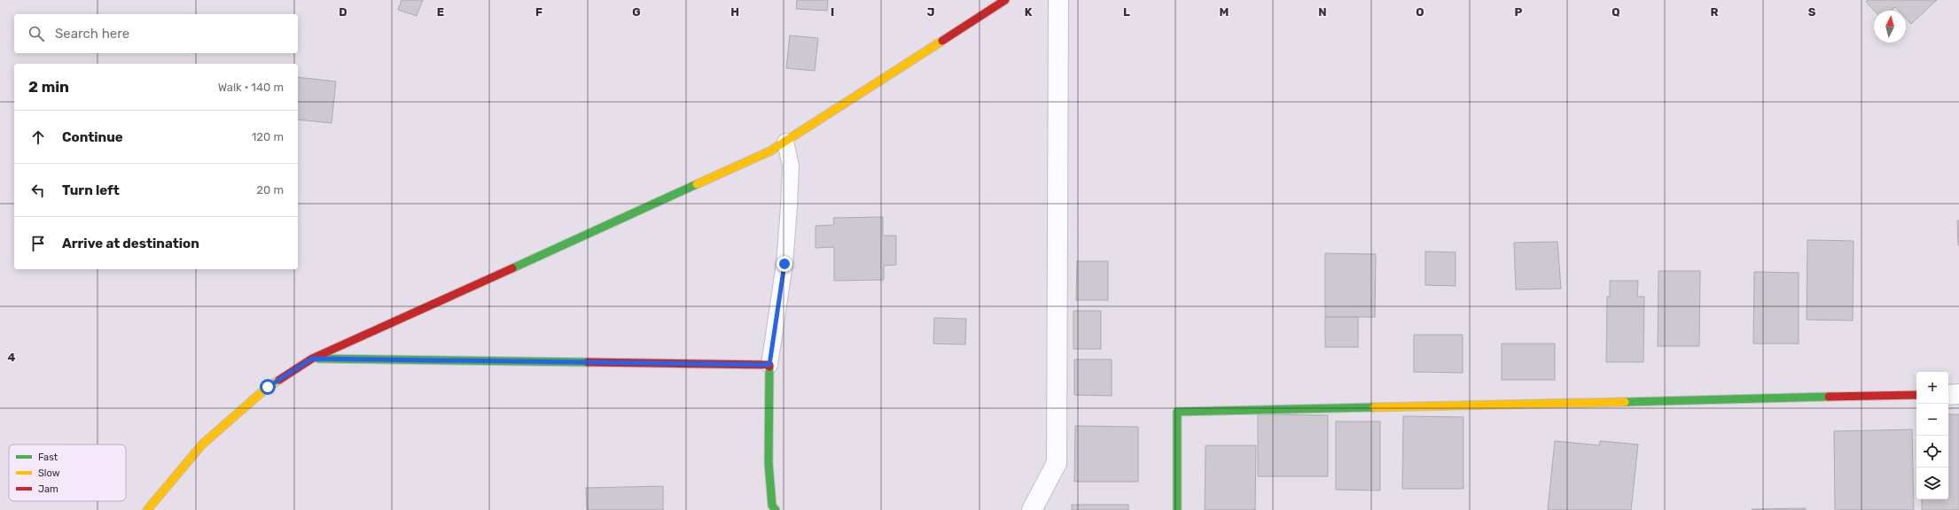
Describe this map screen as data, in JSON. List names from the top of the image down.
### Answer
{
  "legend": ["Fast", "Slow", "Jam"],
  "north": "top",
  "page": {
    "search": "Search here",
    "heading": ["2 min", "Walk · 140 m"],
    "list": [
      ["Continue", "120 m"],
      ["Turn left", "20 m"],
      "Arrive at destination"
    ],
    "map_buttons": ["+", "−"]
  },
  "grid": {
    "columns": [
      "D",
      "E",
      "F",
      "G",
      "H",
      "I",
      "J",
      "K",
      "L",
      "M",
      "N",
      "O",
      "P",
      "Q",
      "R",
      "S"
    ],
    "rows": ["4"]
  }
}
